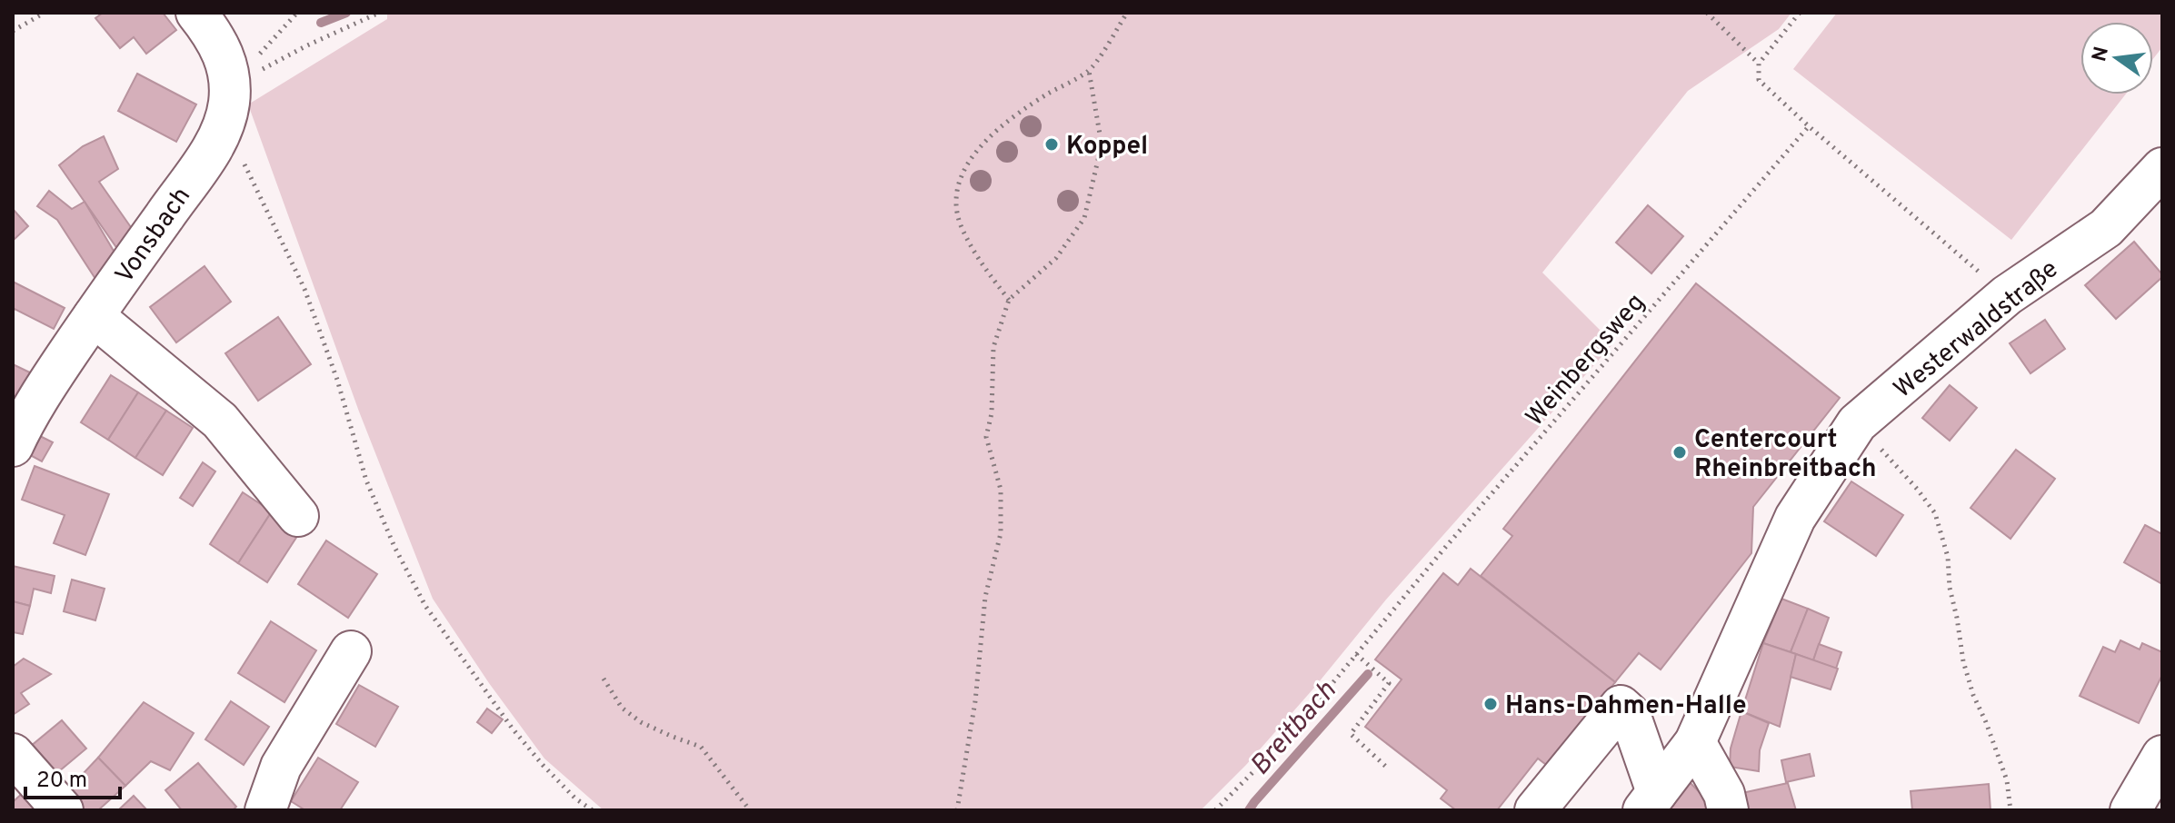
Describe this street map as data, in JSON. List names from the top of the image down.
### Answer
{
  "streets": {
    "street": ["Vonsbach", "Westerwaldstraße"],
    "path": ["Weinbergsweg"]
  },
  "water": ["Breitbach"],
  "places": ["Koppel", "Centercourt Rheinbreitbach", "Hans-Dahmen-Halle"],
  "scale_bar": "20 m",
  "north": "left"
}
